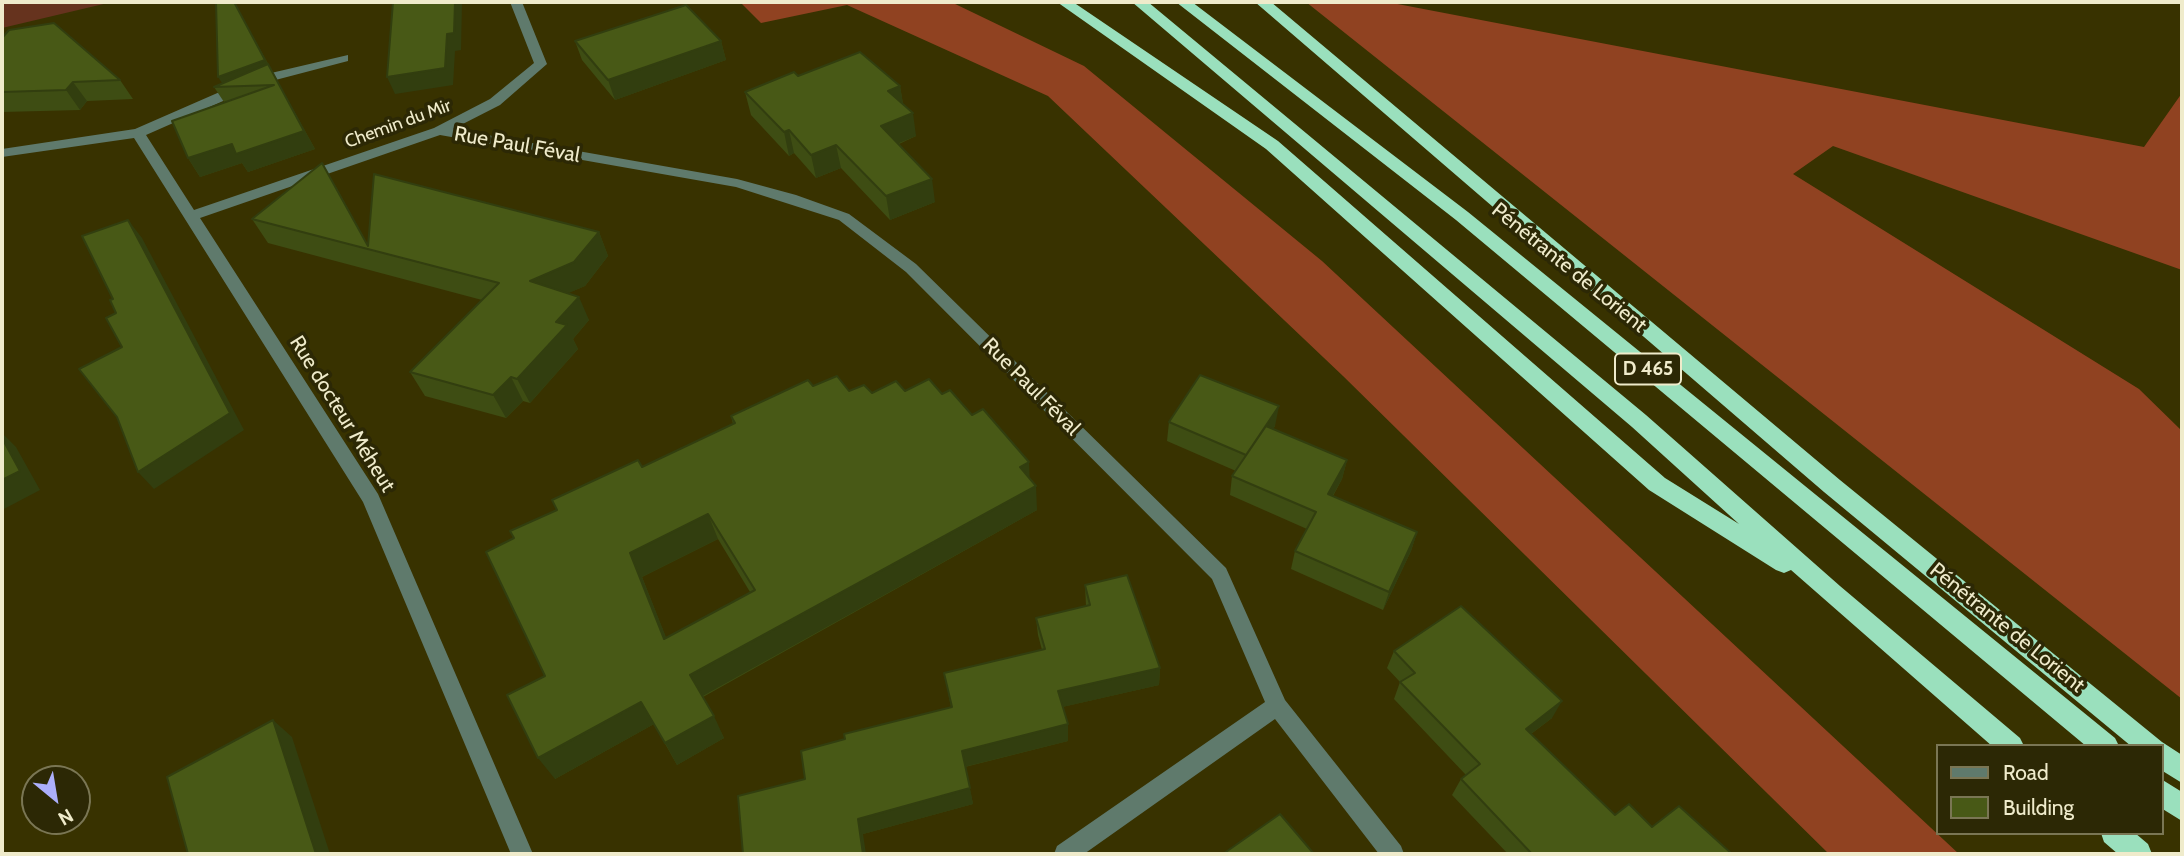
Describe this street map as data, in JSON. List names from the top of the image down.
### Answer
{
  "streets": {
    "highway": ["Pénétrante de Lorient", "D 465"],
    "street": ["Chemin du Mir", "Rue Paul Féval", "Rue docteur Méheut"]
  },
  "crossings": [
    ["Chemin du Mir", "Rue Paul Féval"],
    ["Chemin du Mir", "Rue docteur Méheut"]
  ],
  "legend": ["Road", "Building"],
  "north": "bottom right"
}
